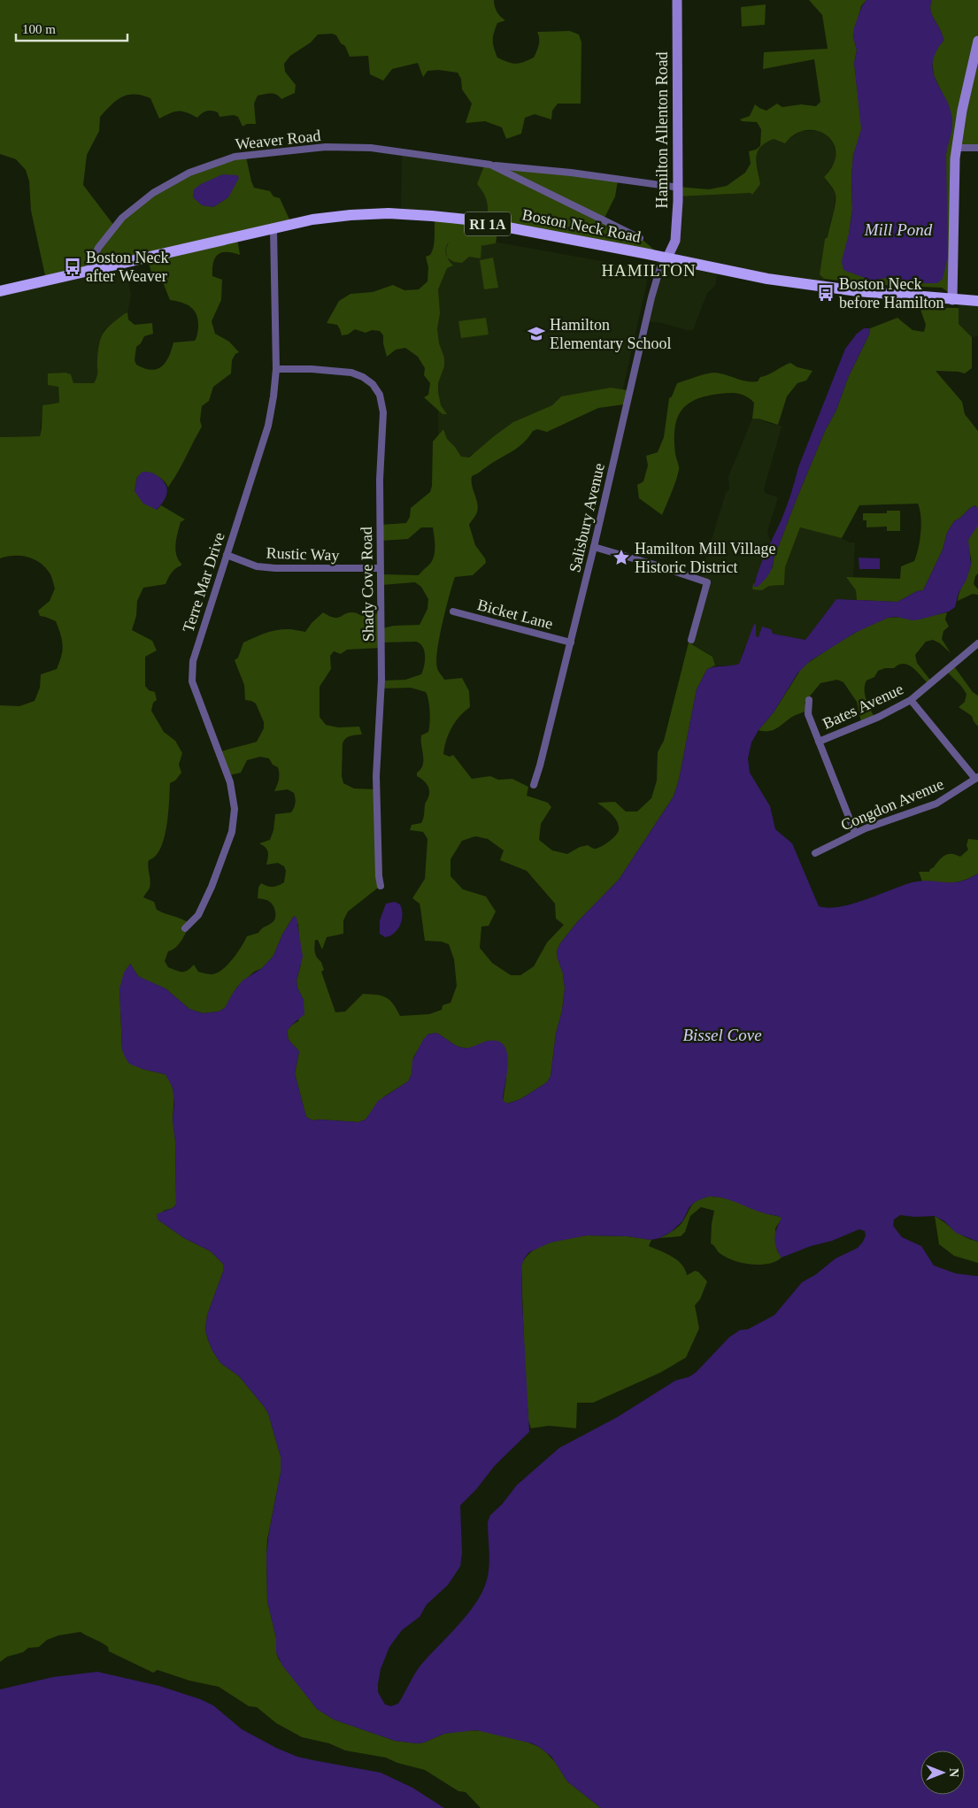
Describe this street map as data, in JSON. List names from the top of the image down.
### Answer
{
  "streets": {
    "main road": ["RI 1A", "Boston Neck Road"],
    "street": [
      "Hamilton Allenton Road",
      "Weaver Road",
      "Salisbury Avenue",
      "Rustic Way",
      "Terre Mar Drive",
      "Shady Cove Road",
      "Bicket Lane",
      "Bates Avenue",
      "Congdon Avenue"
    ]
  },
  "crossings": [
    ["Hamilton Allenton Road", "Weaver Road"],
    ["Hamilton Allenton Road", "Boston Neck Road"],
    ["Hamilton Allenton Road", "Salisbury Avenue"],
    ["Weaver Road", "Boston Neck Road"],
    ["Boston Neck Road", "Salisbury Avenue"],
    ["Boston Neck Road", "Terre Mar Drive"],
    ["Salisbury Avenue", "Bicket Lane"],
    ["Rustic Way", "Terre Mar Drive"],
    ["Rustic Way", "Shady Cove Road"],
    ["Terre Mar Drive", "Shady Cove Road"]
  ],
  "districts": ["HAMILTON"],
  "water": ["Mill Pond", "Bissel Cove"],
  "places": {
    "bus stop": ["Boston Neck after Weaver", "Boston Neck before Hamilton"],
    "school or university": ["Hamilton Elementary School"],
    "place": ["Hamilton Mill Village Historic District"]
  },
  "scale_bar": "100 m",
  "north": "right"
}
